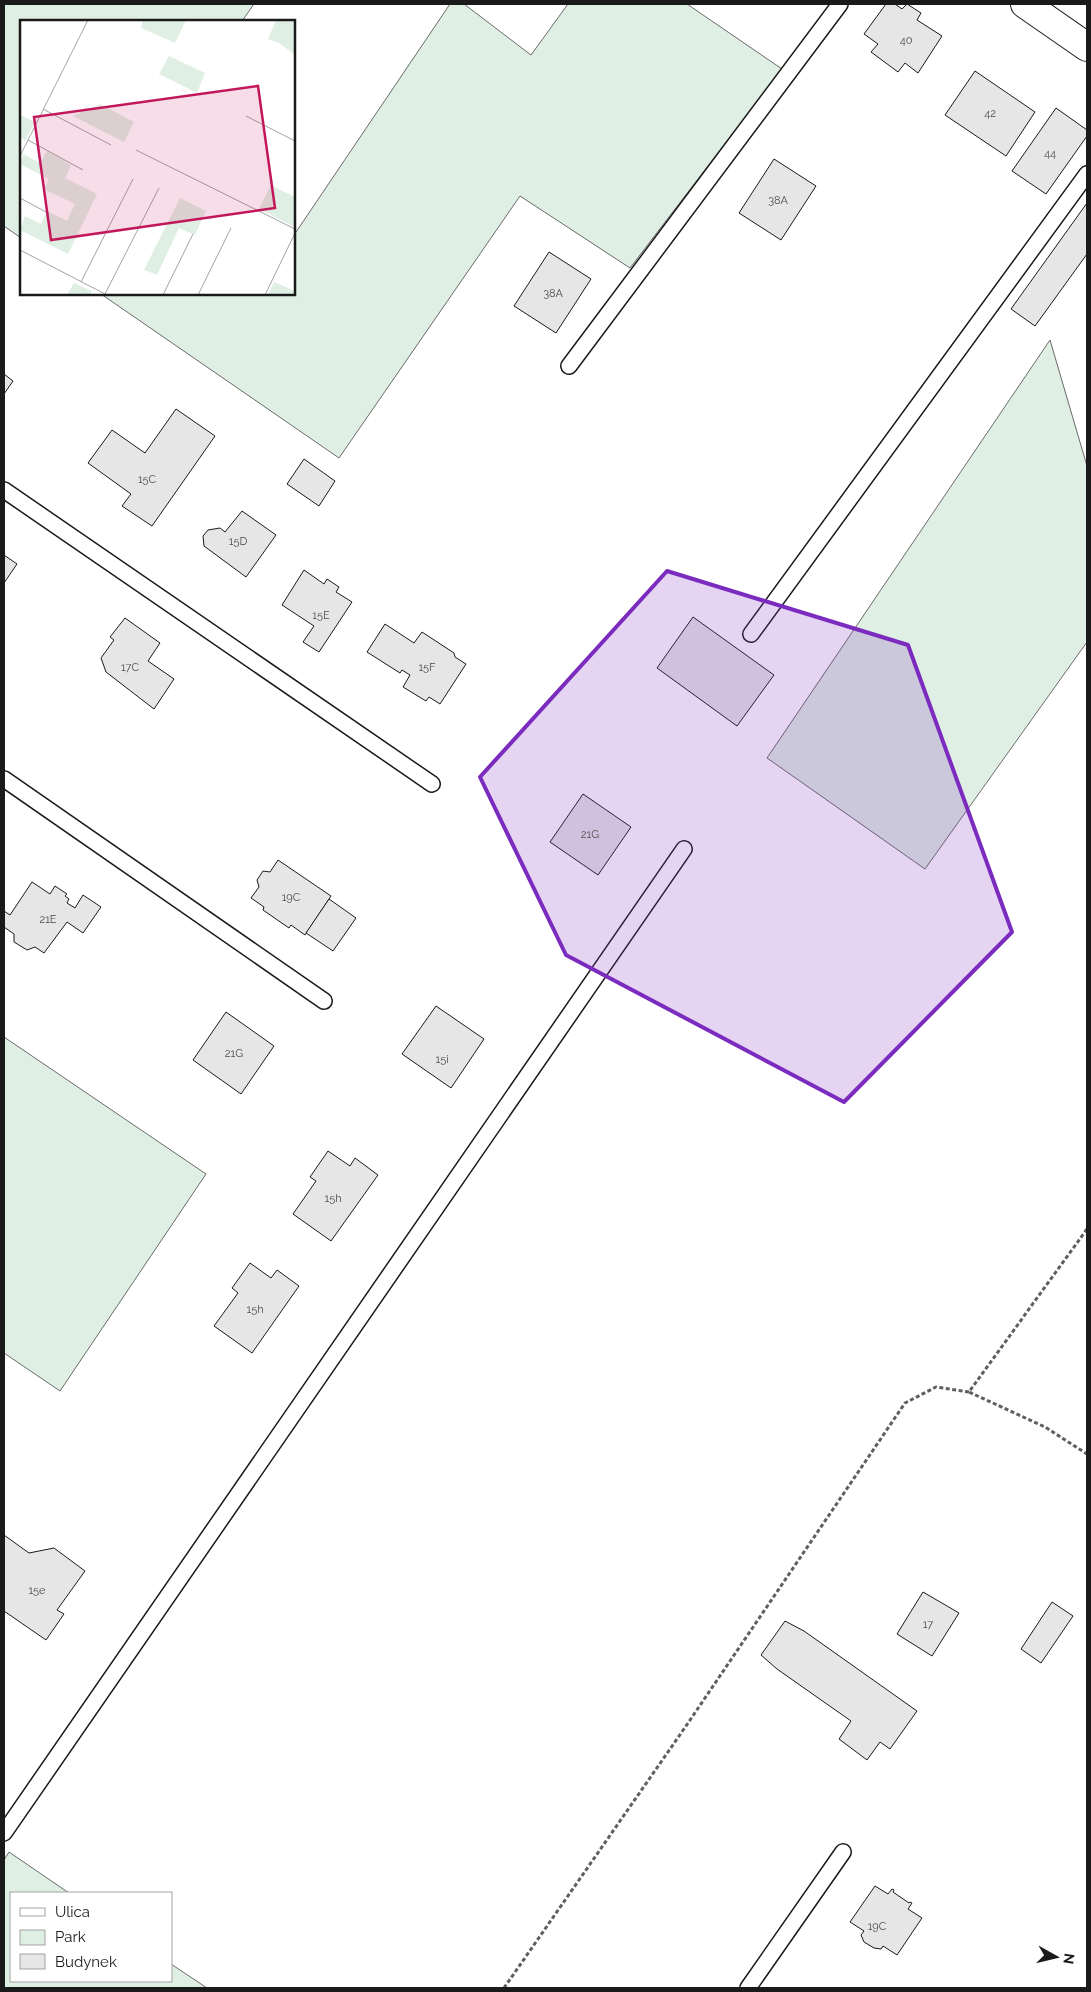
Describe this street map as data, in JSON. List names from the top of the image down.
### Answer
{
  "house_numbers": [
    "40",
    "42",
    "44",
    "38A",
    "38A",
    "15C",
    "15D",
    "15E",
    "17C",
    "15F",
    "21G",
    "19C",
    "21E",
    "21G",
    "15i",
    "15h",
    "15h",
    "15e",
    "17",
    "19C"
  ],
  "legend": ["Ulica", "Park", "Budynek"],
  "north": "right"
}
